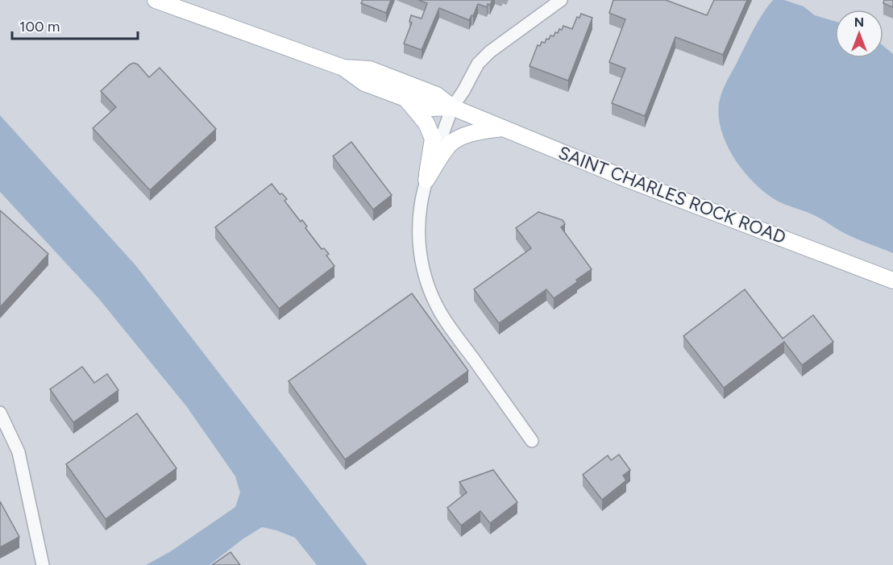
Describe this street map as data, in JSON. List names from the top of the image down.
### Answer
{
  "streets": {
    "main road": ["SAINT CHARLES ROCK ROAD"]
  },
  "scale_bar": "100 m",
  "north": "top"
}
